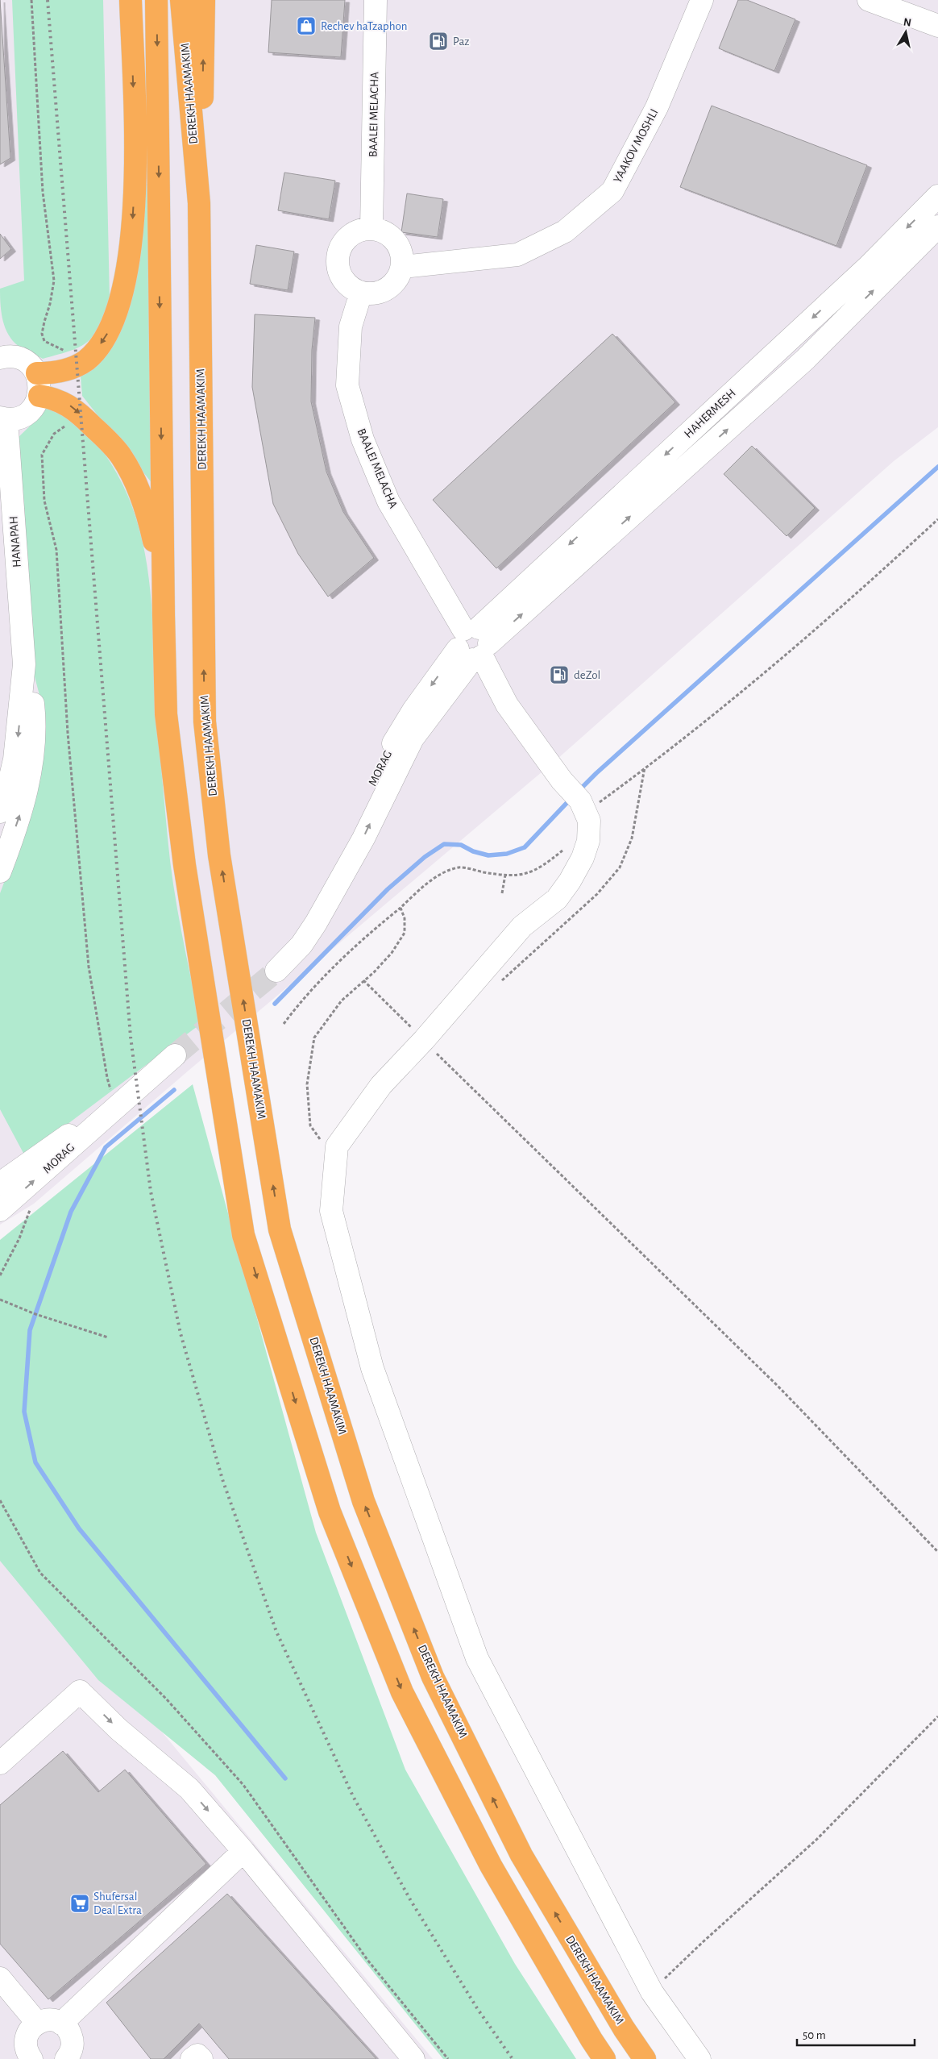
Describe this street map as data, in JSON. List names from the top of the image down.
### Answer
{
  "streets": {
    "highway": ["DEREKH HAAMAKIM"],
    "street": [
      "BAALEI MELACHA",
      "YAAKOV MOSHLI",
      "HAHERMESH",
      "HANAPAH",
      "MORAG"
    ]
  },
  "crossings": [
    ["BAALEI MELACHA", "YAAKOV MOSHLI"],
    ["BAALEI MELACHA", "HAHERMESH"],
    ["BAALEI MELACHA", "MORAG"],
    ["HAHERMESH", "MORAG"]
  ],
  "places": {
    "shop": ["Rechev haTzaphon"],
    "fuel station": ["Paz", "deZol"],
    "supermarket": ["Shufersal Deal Extra"]
  },
  "scale_bar": "50 m",
  "north": "top"
}
